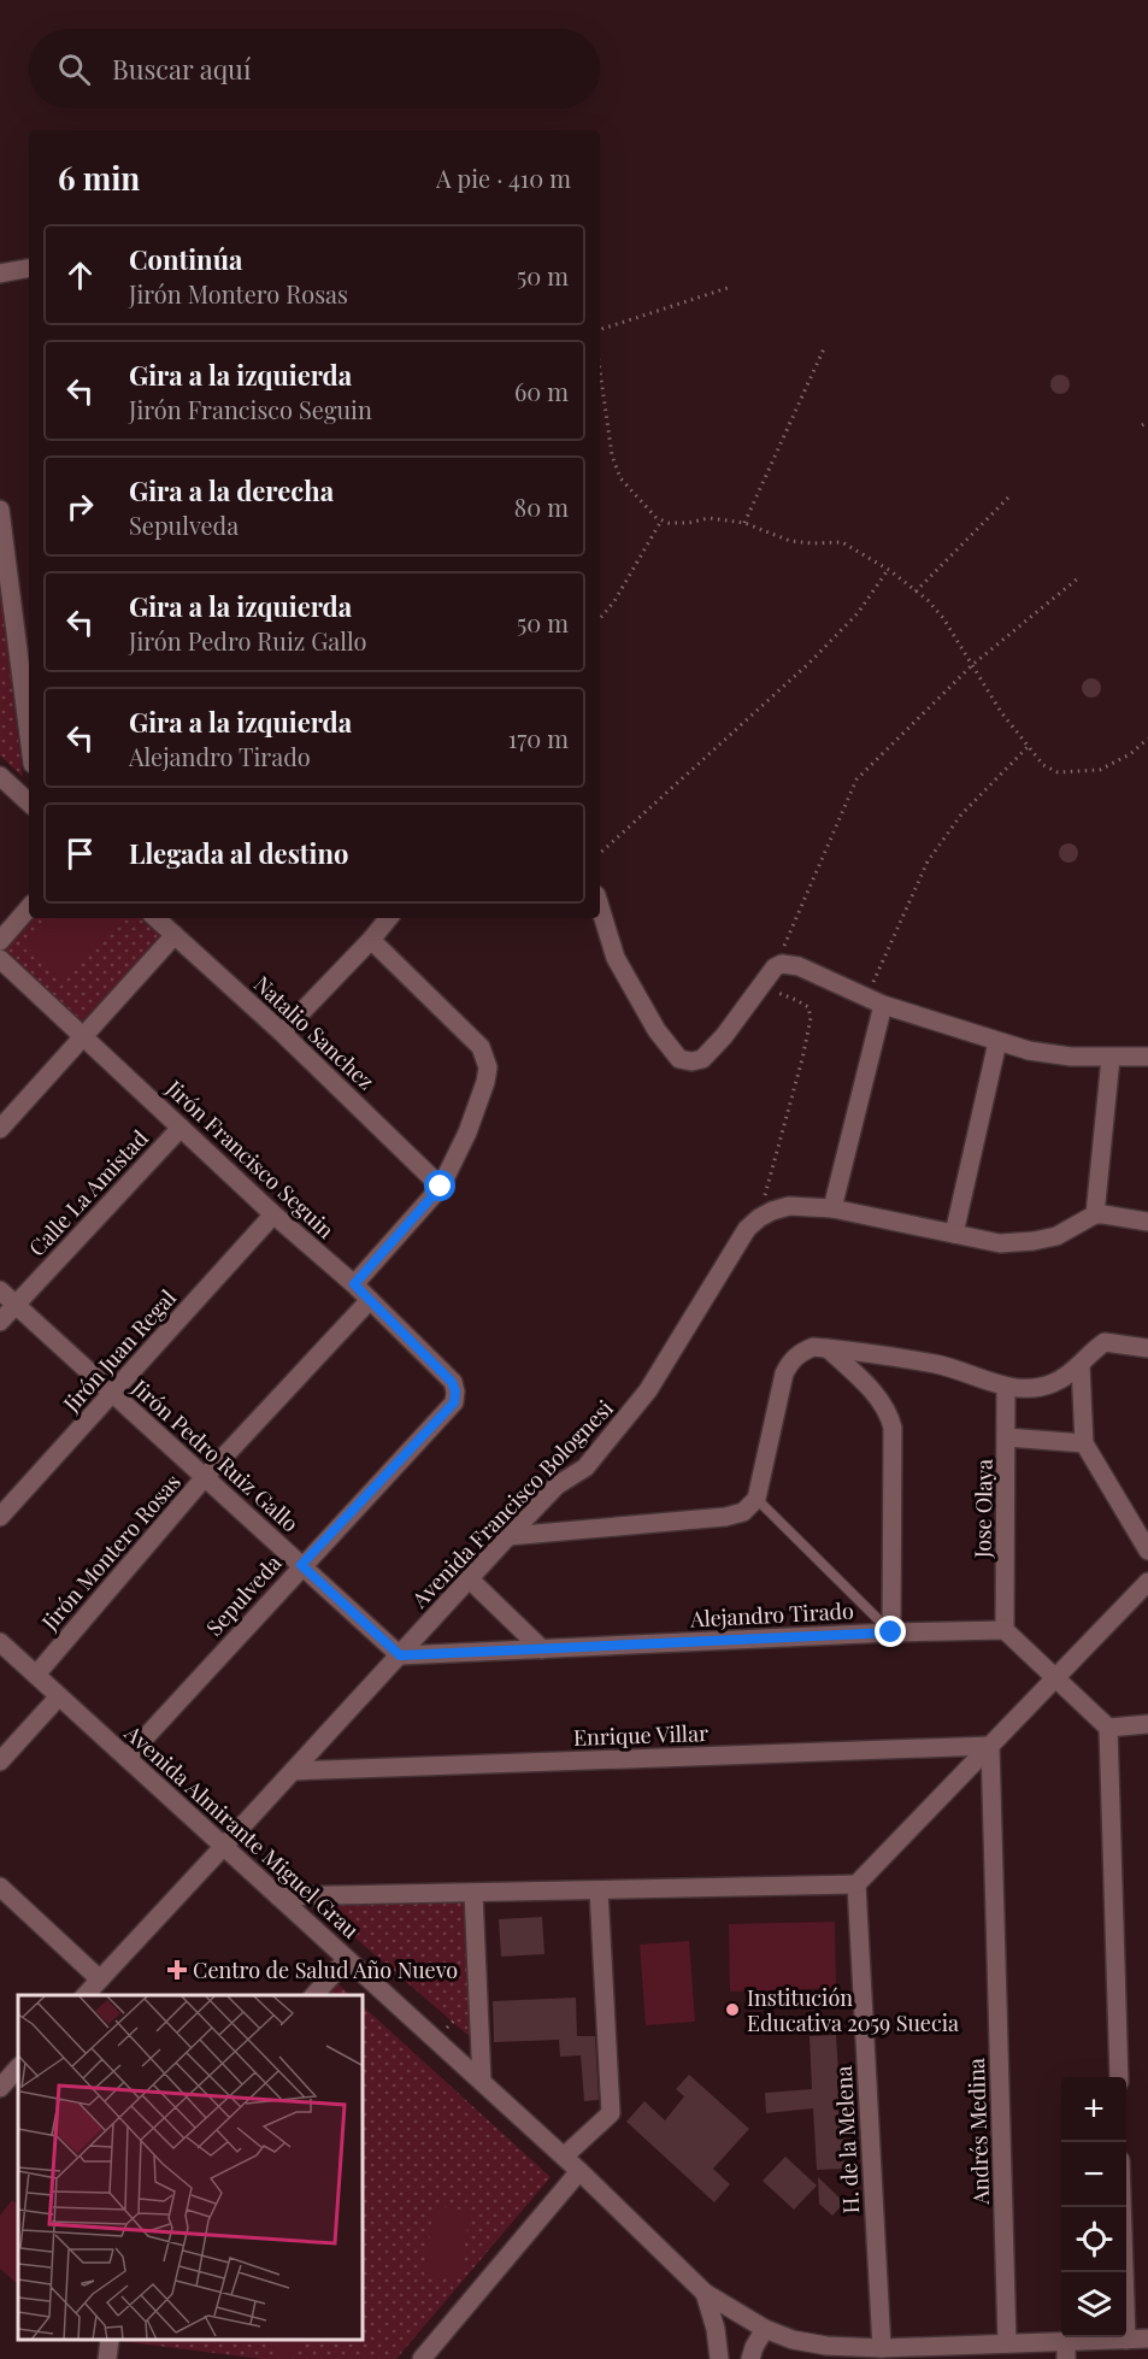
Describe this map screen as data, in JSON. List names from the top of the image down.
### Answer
{
  "streets": {
    "street": [
      "Natalio Sanchez",
      "Jirón Francisco Seguin",
      "Calle La Amistad",
      "Jirón Juan Regal",
      "Jirón Pedro Ruiz Gallo",
      "Avenida Francisco Bolognesi",
      "Jose Olaya",
      "Jirón Montero Rosas",
      "Sepulveda",
      "Alejandro Tirado",
      "Enrique Villar",
      "Avenida Almirante Miguel Grau",
      "Andrés Medina",
      "H. de la Melena"
    ]
  },
  "crossings": [
    ["Jirón Francisco Seguin", "Calle La Amistad"],
    ["Jirón Francisco Seguin", "Jirón Juan Regal"],
    ["Jirón Francisco Seguin", "Jirón Montero Rosas"],
    ["Jirón Francisco Seguin", "Sepulveda"],
    ["Calle La Amistad", "Jirón Pedro Ruiz Gallo"],
    ["Jirón Juan Regal", "Jirón Pedro Ruiz Gallo"],
    ["Jirón Pedro Ruiz Gallo", "Avenida Francisco Bolognesi"],
    ["Jirón Pedro Ruiz Gallo", "Jirón Montero Rosas"],
    ["Jirón Pedro Ruiz Gallo", "Sepulveda"],
    ["Jirón Pedro Ruiz Gallo", "Alejandro Tirado"],
    ["Avenida Francisco Bolognesi", "Alejandro Tirado"],
    ["Avenida Francisco Bolognesi", "Enrique Villar"],
    ["Avenida Francisco Bolognesi", "Avenida Almirante Miguel Grau"],
    ["Jose Olaya", "Alejandro Tirado"],
    ["Jirón Montero Rosas", "Avenida Almirante Miguel Grau"],
    ["Sepulveda", "Avenida Almirante Miguel Grau"],
    ["Enrique Villar", "Andrés Medina"],
    ["Avenida Almirante Miguel Grau", "Andrés Medina"],
    ["Avenida Almirante Miguel Grau", "H. de la Melena"]
  ],
  "places": {
    "health": ["Centro de Salud Año Nuevo"],
    "other": ["Institución Educativa 2059 Suecia"]
  },
  "page": {
    "search": "Buscar aquí",
    "heading": ["6 min", "A pie · 410 m"],
    "list": [
      ["Continúa", "Jirón Montero Rosas", "50 m"],
      ["Gira a la izquierda", "Jirón Francisco Seguin", "60 m"],
      ["Gira a la derecha", "Sepulveda", "80 m"],
      ["Gira a la izquierda", "Jirón Pedro Ruiz Gallo", "50 m"],
      ["Gira a la izquierda", "Alejandro Tirado", "170 m"],
      "Llegada al destino"
    ],
    "map_buttons": ["+", "−"]
  }
}
